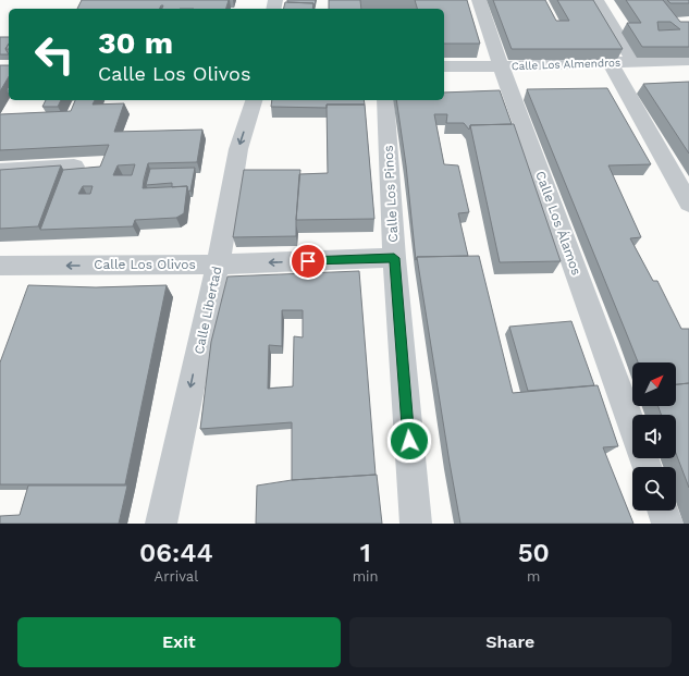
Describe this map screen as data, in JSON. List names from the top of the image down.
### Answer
{
  "streets": {
    "street": [
      "Calle Los Almendros",
      "Calle Los Pinos",
      "Calle Los Álamos",
      "Calle Los Olivos",
      "Calle Libertad"
    ]
  },
  "crossings": [
    ["Calle Los Almendros", "Calle Los Álamos"],
    ["Calle Los Pinos", "Calle Los Olivos"],
    ["Calle Los Olivos", "Calle Libertad"]
  ],
  "one_way": ["Calle Los Olivos", "Calle Libertad"],
  "north": "top right",
  "page": {
    "turn": ["30 m", "Calle Los Olivos"],
    "eta": [
      "06:44",
      "Arrival",
      "1",
      "min",
      "50",
      "m"
    ],
    "buttons": ["Exit", "Share"]
  }
}
